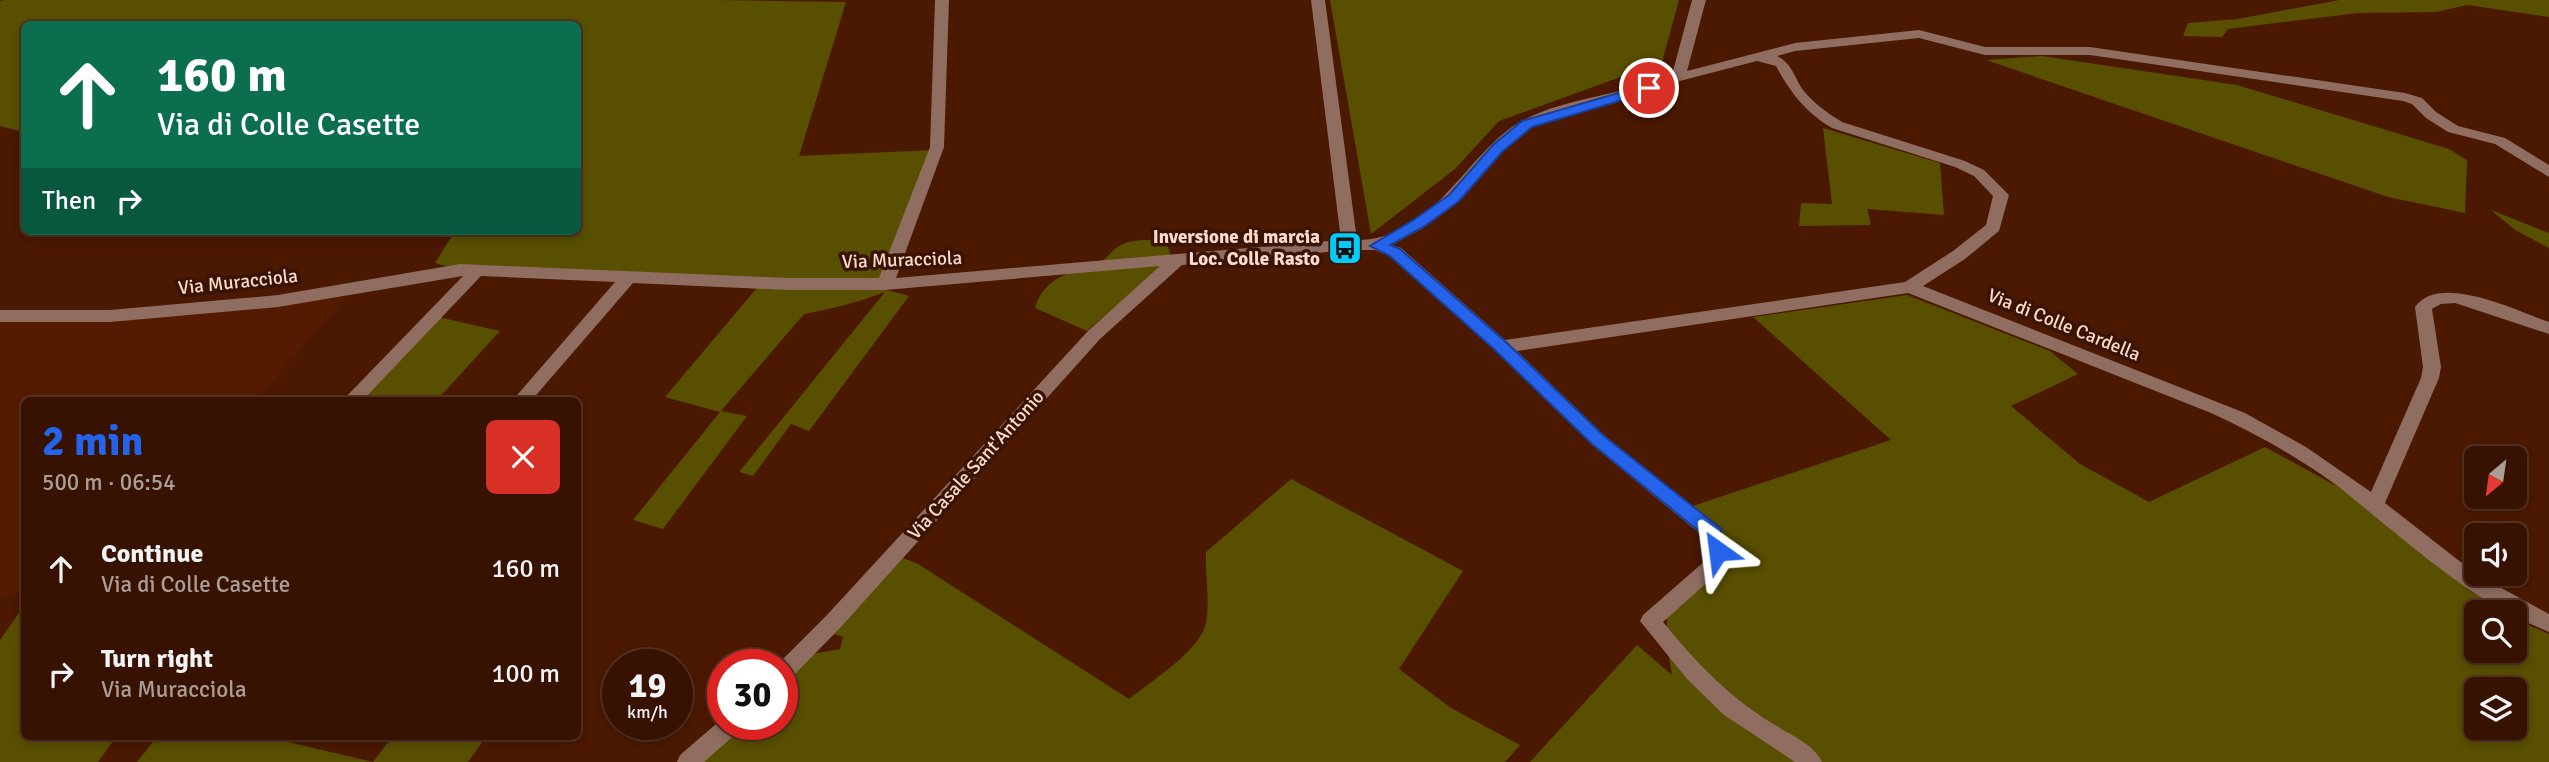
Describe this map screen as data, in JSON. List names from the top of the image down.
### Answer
{
  "streets": {
    "street": ["Via Muracciola", "Via di Colle Cardella", "Via Casale Sant'Antonio"]
  },
  "crossings": [
    ["Via Muracciola", "Via Casale Sant'Antonio"]
  ],
  "places": {
    "bus stop": ["Inversione di marcia Loc. Colle Rasto"]
  },
  "north": "bottom left",
  "page": {
    "turn": ["160 m", "Via di Colle Casette"],
    "then": "Then",
    "heading": ["2 min", "500 m · 06:54"],
    "list": [
      {
        "name": "Continue",
        "note": "Via di Colle Casette",
        "value": "160 m"
      },
      {
        "name": "Turn right",
        "note": "Via Muracciola",
        "value": "100 m"
      }
    ],
    "speed": "19 km/h",
    "limit": "30"
  }
}
